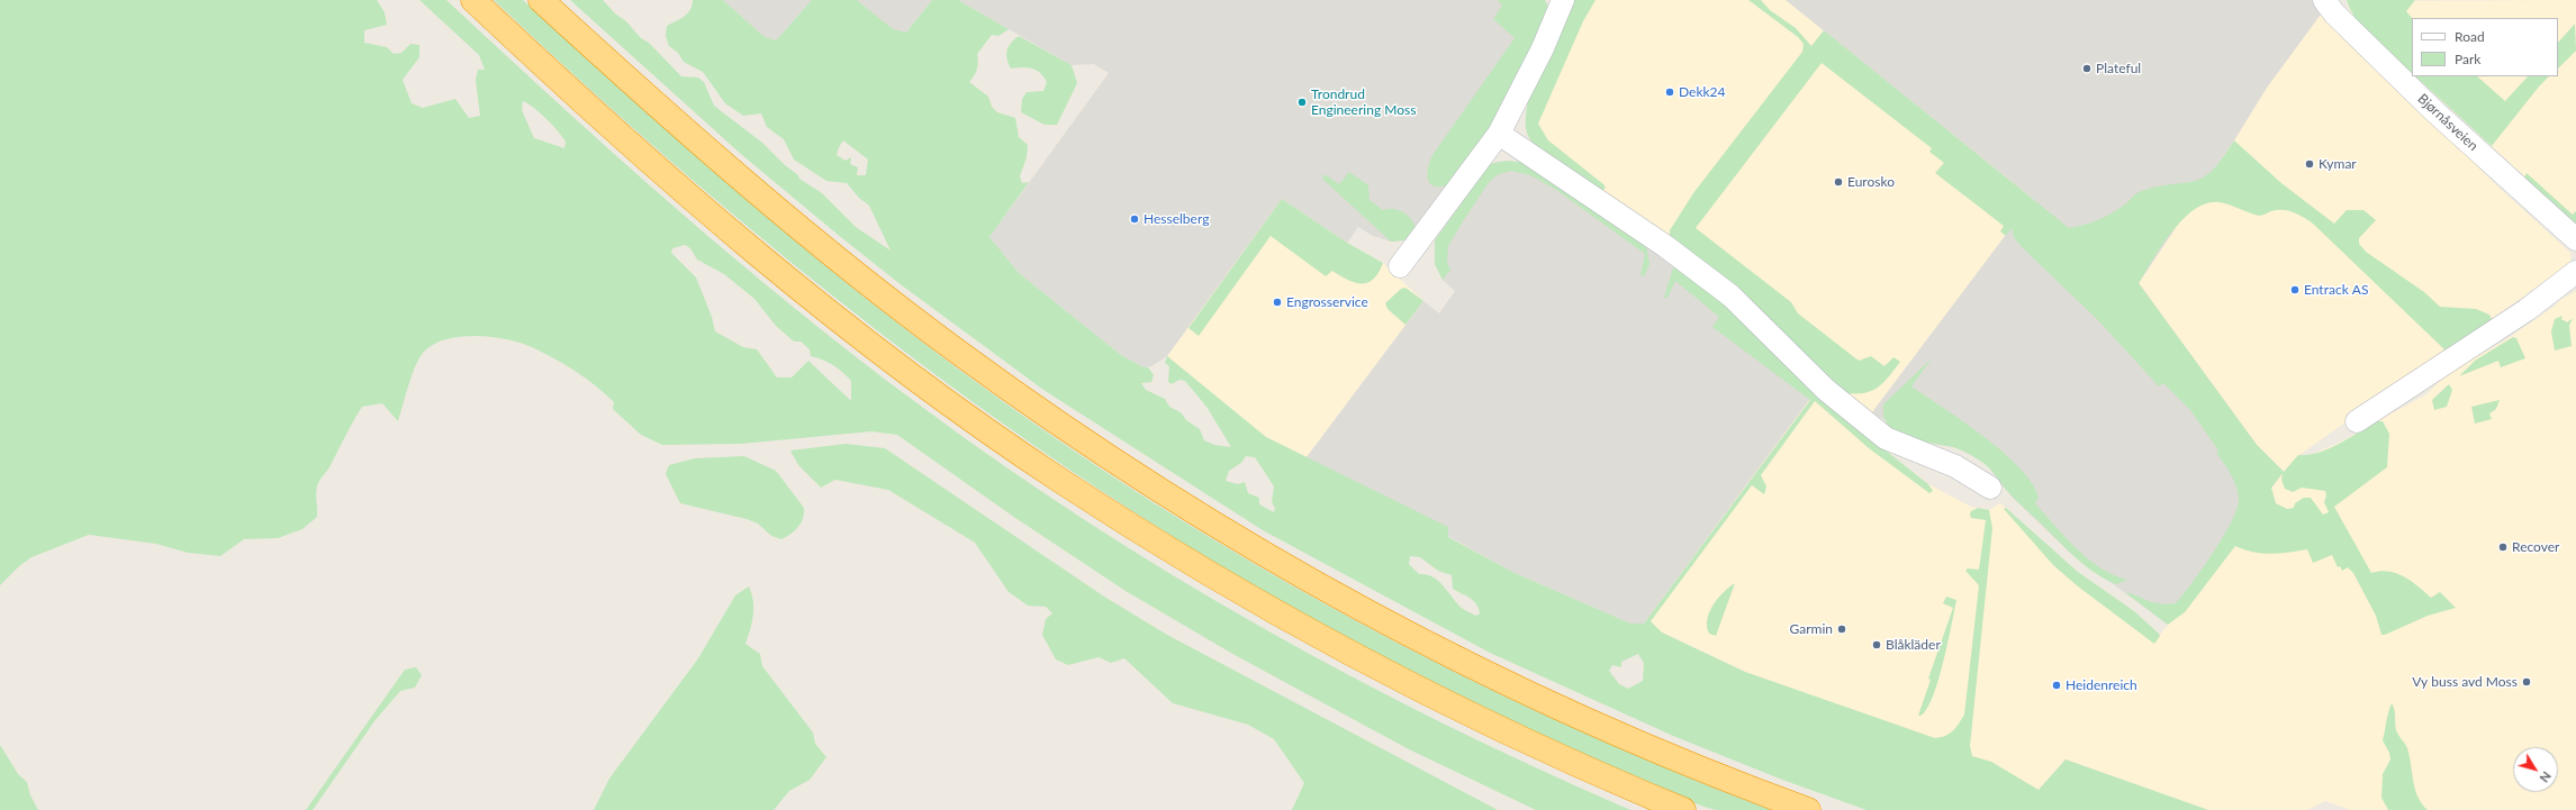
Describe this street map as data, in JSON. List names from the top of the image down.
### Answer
{
  "streets": {
    "street": ["Bjørnåsveien"]
  },
  "places": [
    "Plateful",
    "Dekk24",
    "Trondrud Engineering Moss",
    "Kymar",
    "Eurosko",
    "Hesselberg",
    "Entrack AS",
    "Engrosservice",
    "Recover",
    "Garmin",
    "Blåkläder",
    "Vy buss avd Moss",
    "Heidenreich"
  ],
  "legend": ["Road", "Park"],
  "north": "bottom right"
}
